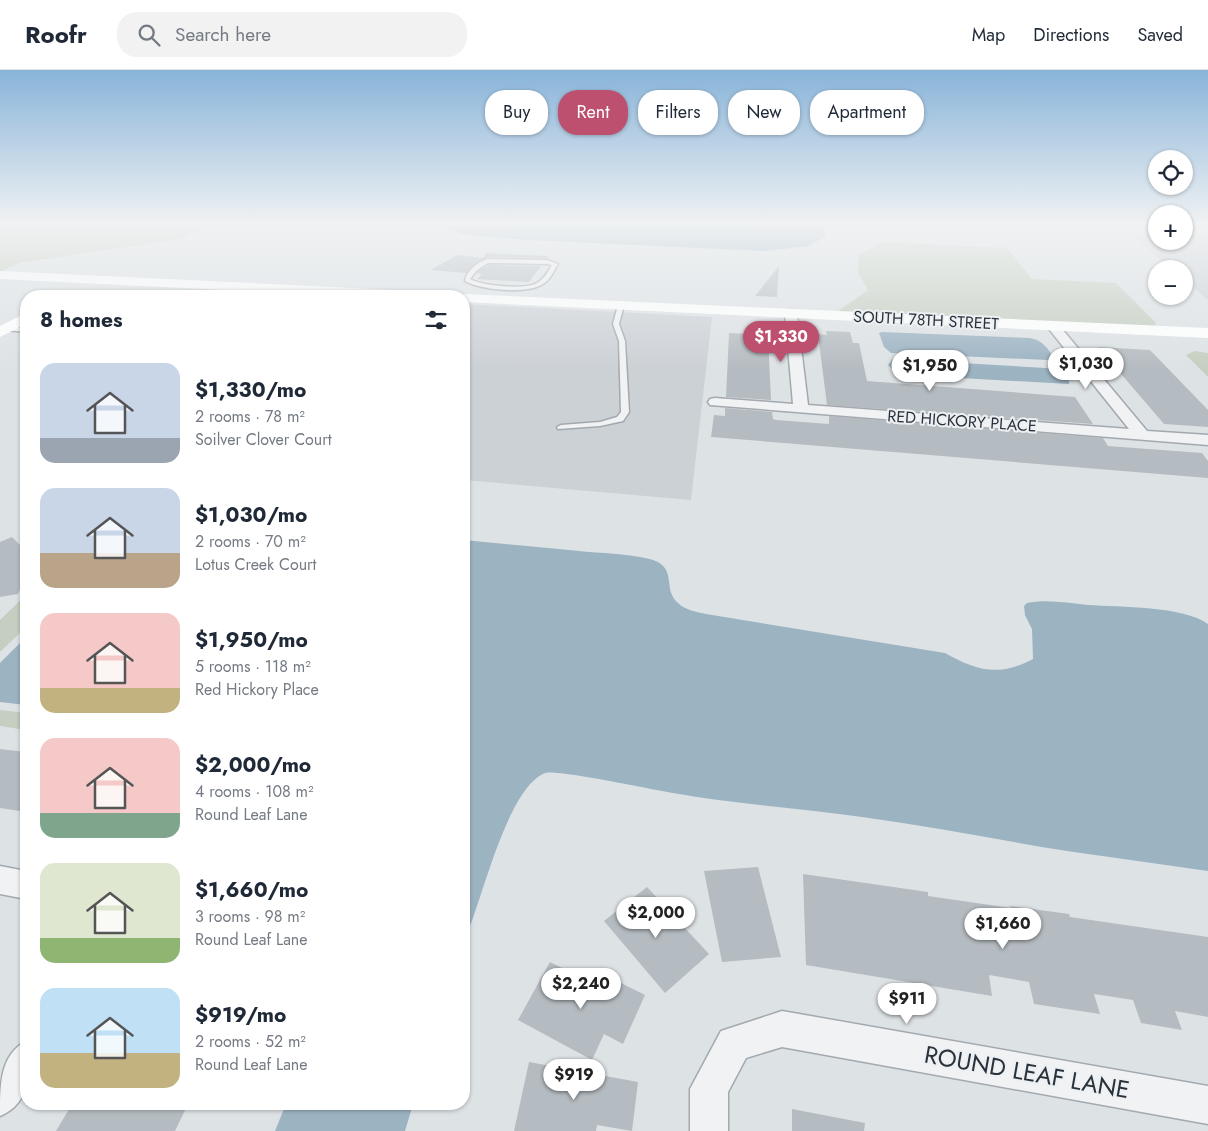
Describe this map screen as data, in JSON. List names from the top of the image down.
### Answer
{
  "streets": {
    "street": ["SOUTH 78TH STREET", "RED HICKORY PLACE", "ROUND LEAF LANE"]
  },
  "page": {
    "header": "Roofr",
    "search": "Search here",
    "nav": ["Map", "Directions", "Saved"],
    "chip": [
      "Buy",
      "Rent",
      "Filters",
      "New",
      "Apartment"
    ],
    "map_buttons": ["+", "−"],
    "heading": "8 homes",
    "price": [
      "$1,330",
      "$1,030",
      "$1,950",
      "$2,000",
      "$1,660",
      "$2,240",
      "$911",
      "$919"
    ],
    "list": [
      {
        "name": "$1,330/mo",
        "note": "2 rooms · 78 m² · Soilver Clover Court"
      },
      {
        "name": "$1,030/mo",
        "note": "2 rooms · 70 m² · Lotus Creek Court"
      },
      {
        "name": "$1,950/mo",
        "note": "5 rooms · 118 m² · Red Hickory Place"
      },
      {
        "name": "$2,000/mo",
        "note": "4 rooms · 108 m² · Round Leaf Lane"
      },
      {
        "name": "$1,660/mo",
        "note": "3 rooms · 98 m² · Round Leaf Lane"
      },
      {
        "name": "$919/mo",
        "note": "2 rooms · 52 m² · Round Leaf Lane"
      }
    ]
  }
}
